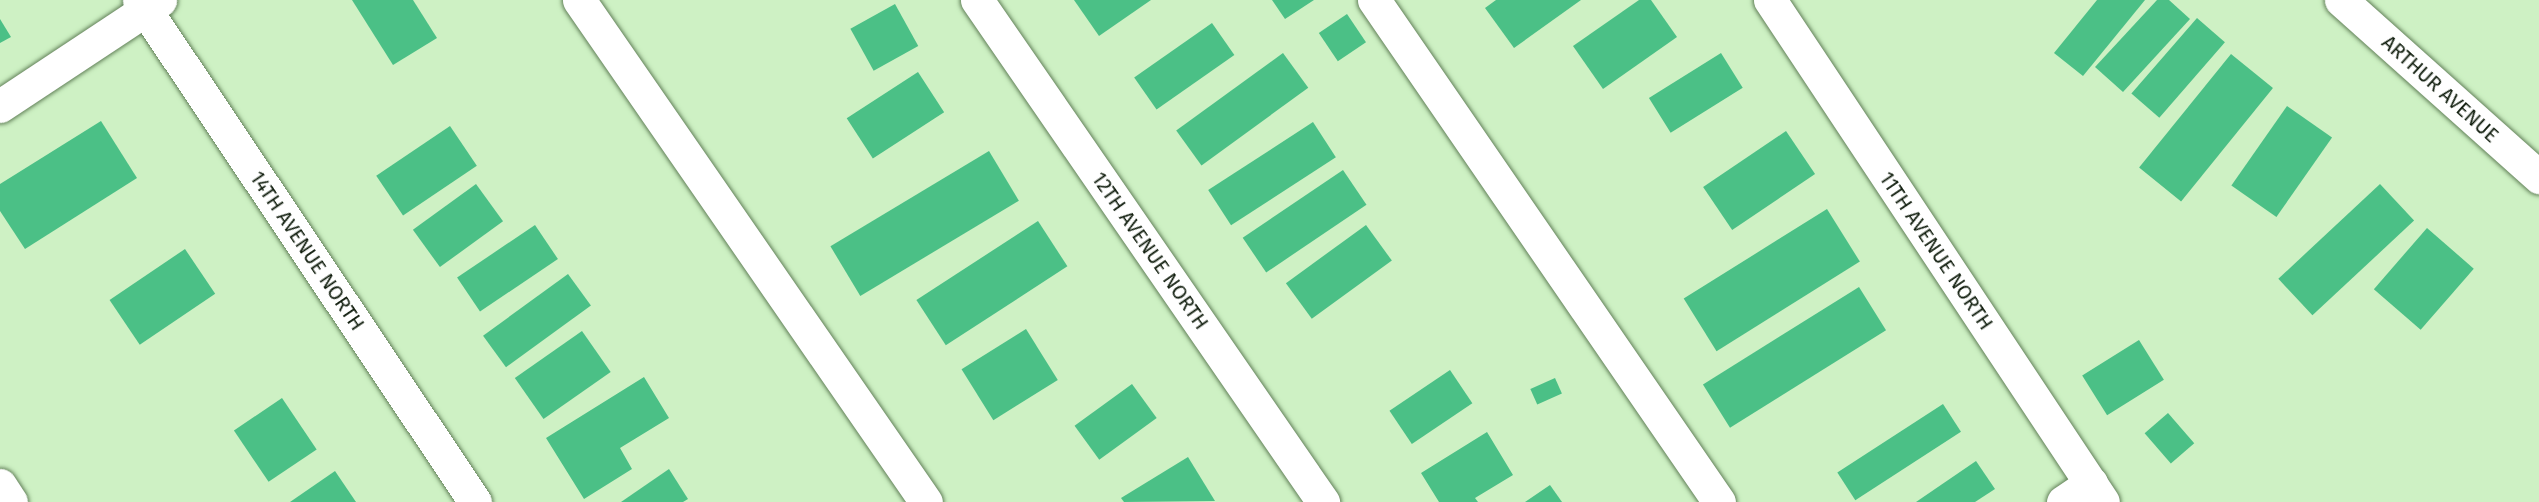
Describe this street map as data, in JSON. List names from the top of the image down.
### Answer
{
  "streets": {
    "street": [
      "ARTHUR AVENUE",
      "14TH AVENUE NORTH",
      "12TH AVENUE NORTH",
      "11TH AVENUE NORTH"
    ]
  }
}
